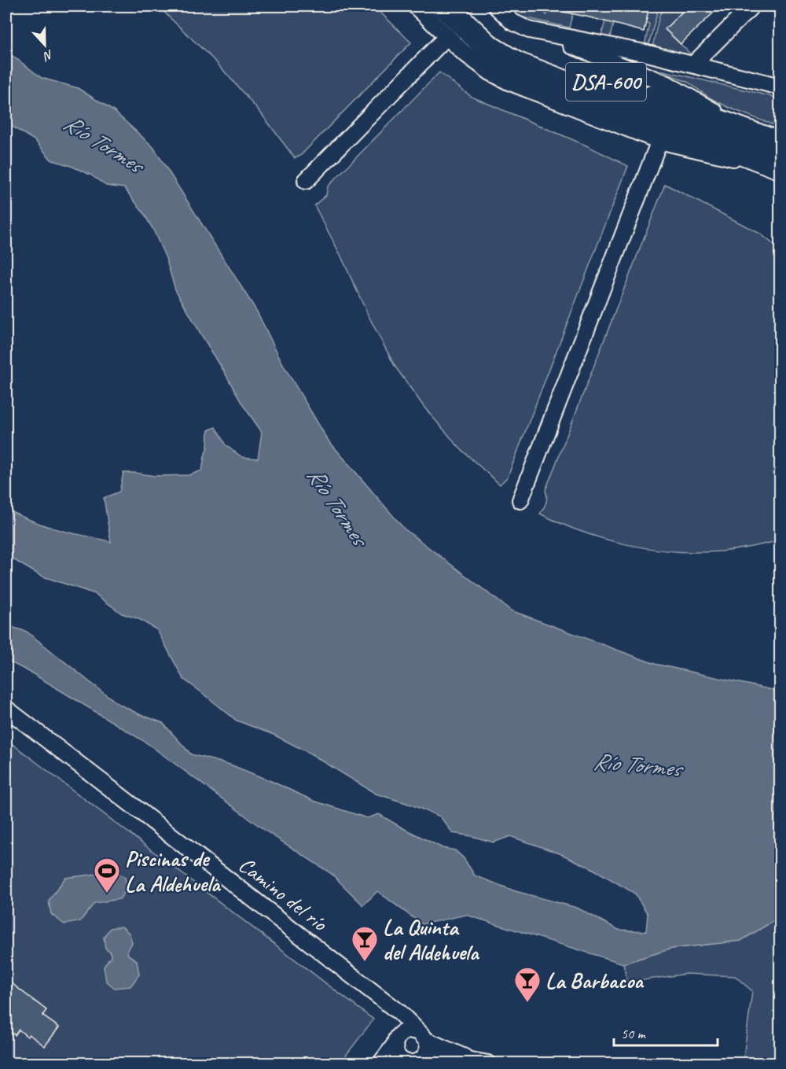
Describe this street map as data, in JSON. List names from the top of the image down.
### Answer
{
  "streets": {
    "main road": ["DSA-600"],
    "street": ["Camino del río"]
  },
  "water": ["Río Tormes"],
  "places": {
    "sports": ["Piscinas de La Aldehuela"],
    "bar": ["La Quinta del Aldehuela", "La Barbacoa"]
  },
  "scale_bar": "50 m",
  "north": "bottom"
}
